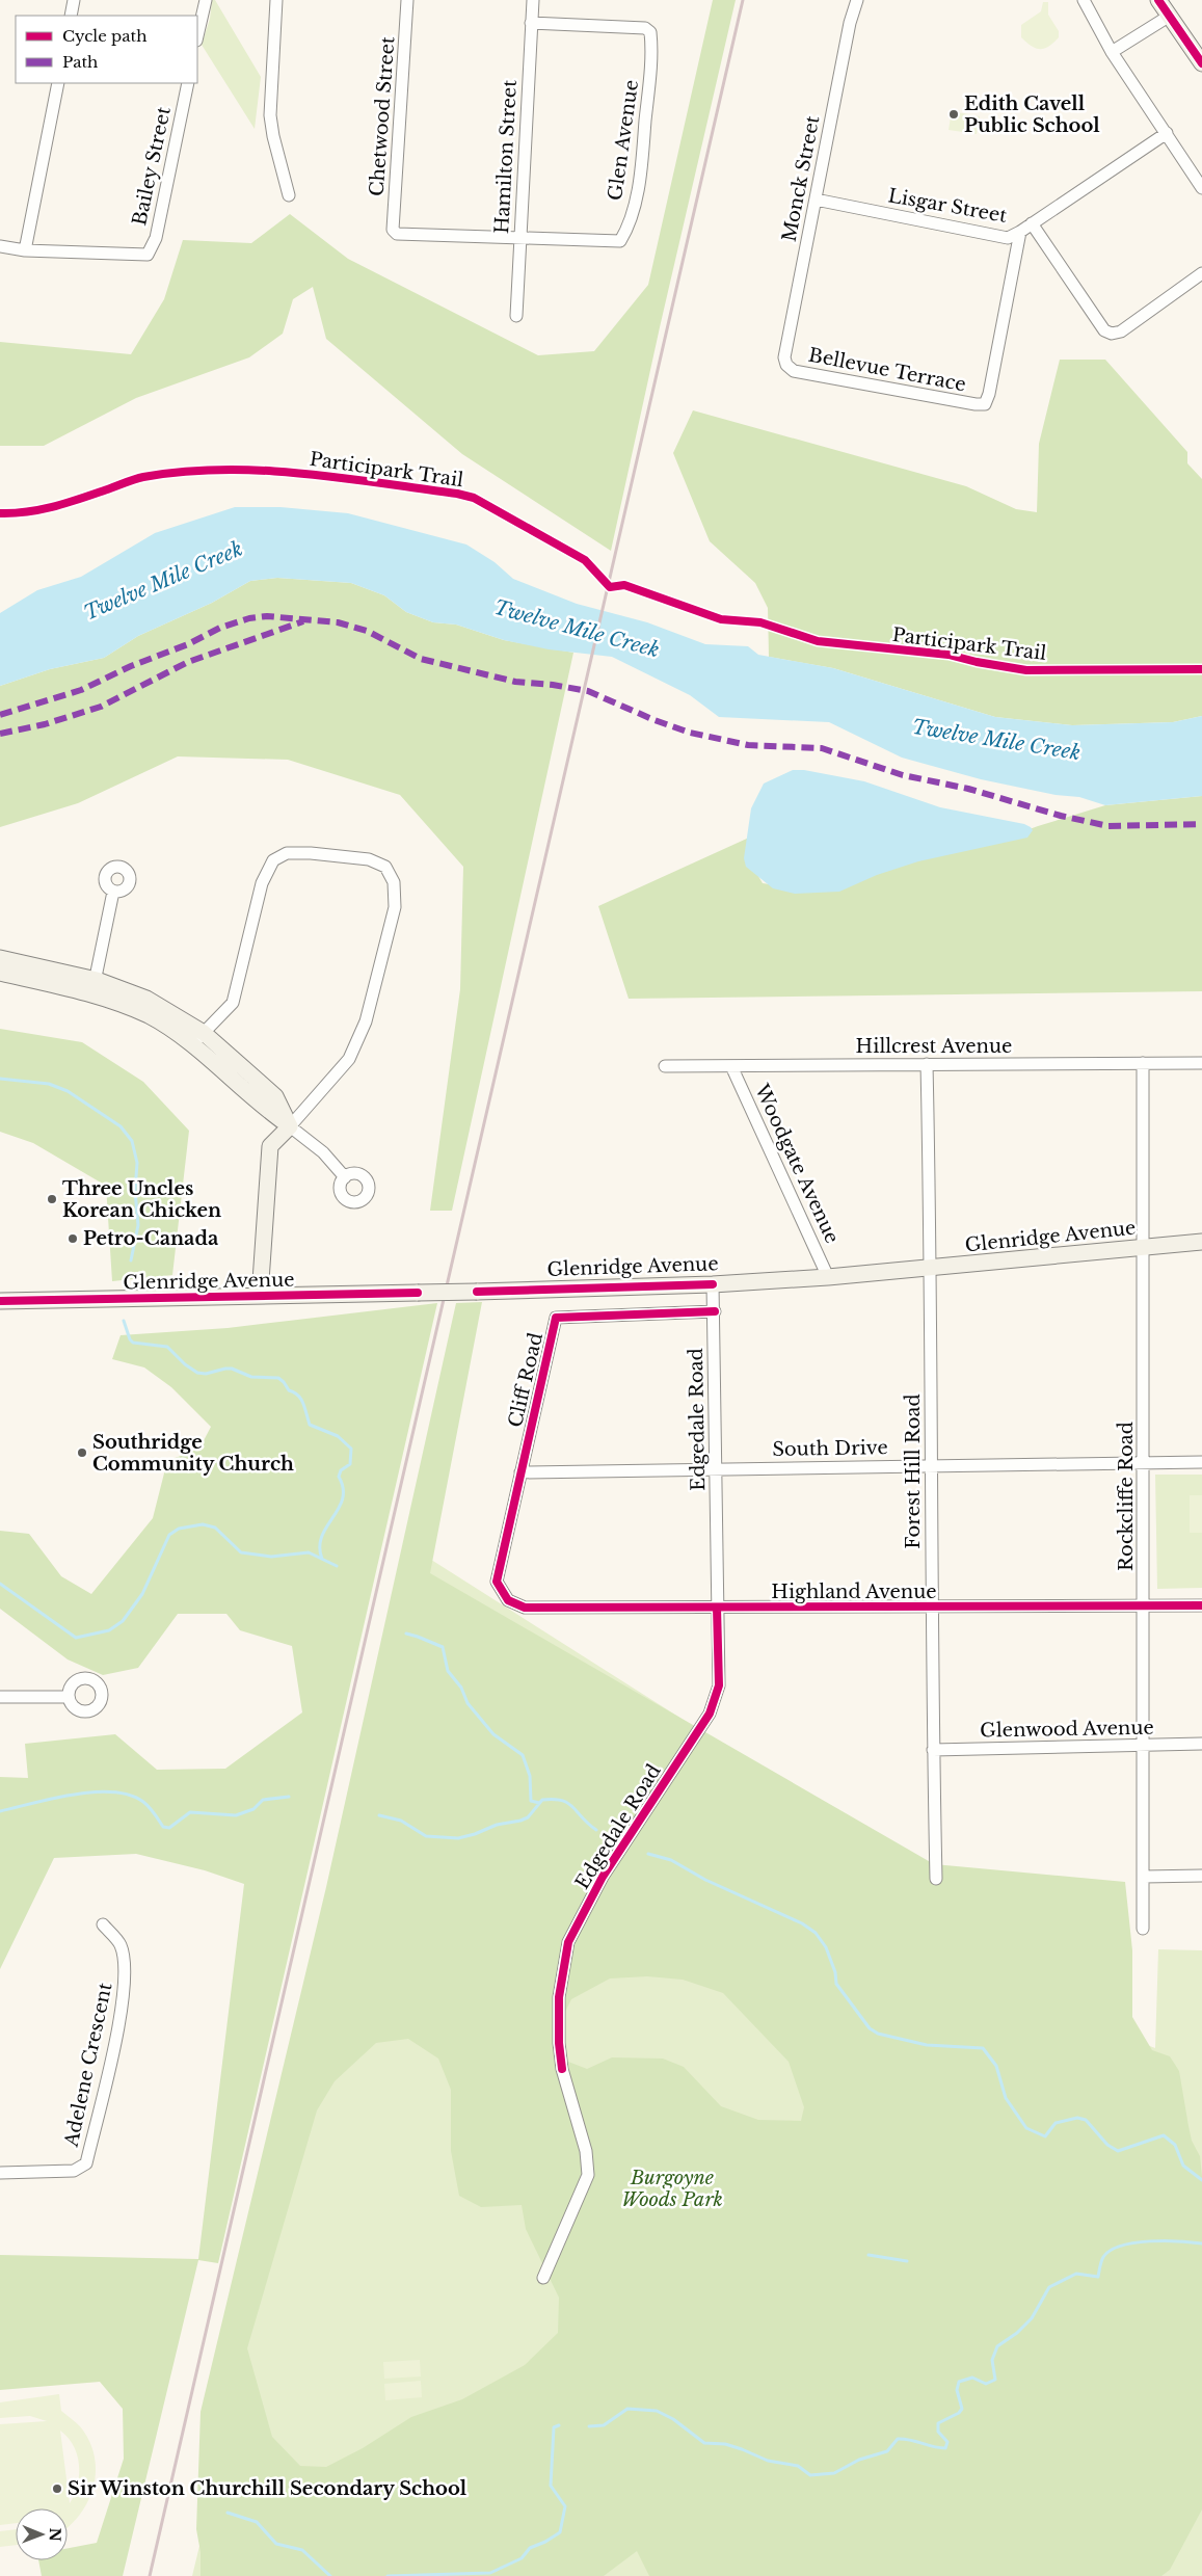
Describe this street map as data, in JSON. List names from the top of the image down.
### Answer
{
  "streets": {
    "main road": ["Glenridge Avenue"],
    "street": [
      "Chetwood Street",
      "Glen Avenue",
      "Hamilton Street",
      "Bailey Street",
      "Monck Street",
      "Lisgar Street",
      "Bellevue Terrace",
      "Hillcrest Avenue",
      "Woodgate Avenue",
      "Cliff Road",
      "Edgedale Road",
      "South Drive",
      "Forest Hill Road",
      "Rockcliffe Road",
      "Highland Avenue",
      "Glenwood Avenue",
      "Adelene Crescent"
    ],
    "cycle path": ["Participark Trail"]
  },
  "crossings": [
    ["Chetwood Street", "Glen Avenue"],
    ["Glen Avenue", "Hamilton Street"],
    ["Monck Street", "Lisgar Street"],
    ["Monck Street", "Bellevue Terrace"],
    ["Lisgar Street", "Bellevue Terrace"],
    ["Hillcrest Avenue", "Woodgate Avenue"],
    ["Hillcrest Avenue", "Forest Hill Road"],
    ["Hillcrest Avenue", "Rockcliffe Road"],
    ["Woodgate Avenue", "Glenridge Avenue"],
    ["Glenridge Avenue", "Edgedale Road"],
    ["Glenridge Avenue", "Forest Hill Road"],
    ["Glenridge Avenue", "Rockcliffe Road"],
    ["Cliff Road", "Edgedale Road"],
    ["Cliff Road", "South Drive"],
    ["Cliff Road", "Highland Avenue"],
    ["Edgedale Road", "South Drive"],
    ["Edgedale Road", "Highland Avenue"],
    ["South Drive", "Forest Hill Road"],
    ["South Drive", "Rockcliffe Road"],
    ["Forest Hill Road", "Highland Avenue"],
    ["Forest Hill Road", "Glenwood Avenue"],
    ["Rockcliffe Road", "Highland Avenue"],
    ["Rockcliffe Road", "Glenwood Avenue"]
  ],
  "water": ["Twelve Mile Creek"],
  "parks": ["Burgoyne Woods Park"],
  "places": [
    "Edith Cavell Public School",
    "Three Uncles Korean Chicken",
    "Petro-Canada",
    "Southridge Community Church",
    "Sir Winston Churchill Secondary School"
  ],
  "legend": ["Cycle path", "Path"],
  "north": "right"
}
